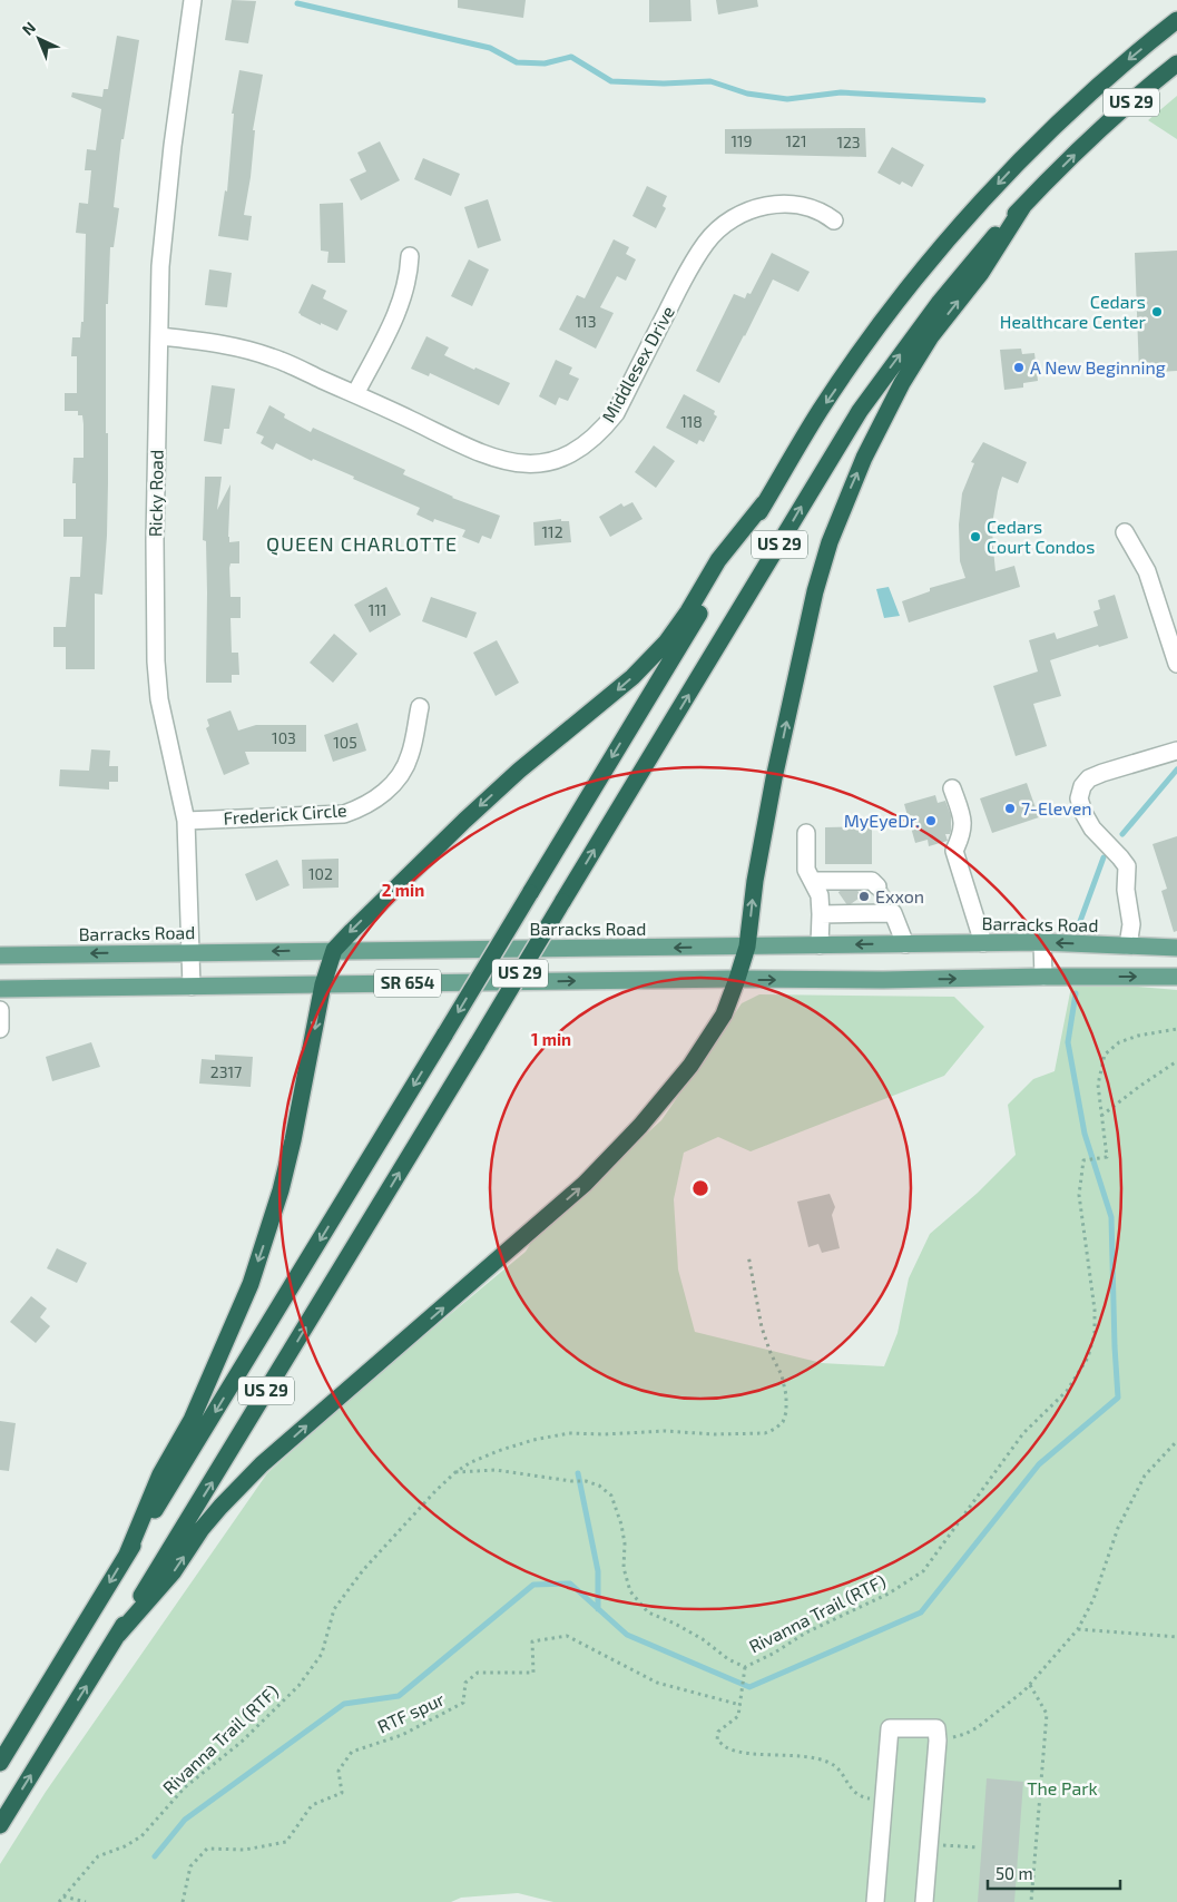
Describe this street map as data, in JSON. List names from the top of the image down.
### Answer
{
  "streets": {
    "highway": ["US 29"],
    "main road": ["Barracks Road", "SR 654"],
    "street": ["Middlesex Drive", "Ricky Road", "Frederick Circle"],
    "path": ["Rivanna Trail (RTF)", "RTF spur"]
  },
  "crossings": [
    ["Middlesex Drive", "Ricky Road"],
    ["Ricky Road", "Frederick Circle"],
    ["Ricky Road", "Barracks Road"],
    ["Ricky Road", "SR 654"]
  ],
  "districts": ["QUEEN CHARLOTTE"],
  "parks": ["The Park"],
  "places": [
    "Cedars Healthcare Center",
    "A New Beginning",
    "Cedars Court Condos",
    "7-Eleven",
    "MyEyeDr.",
    "Exxon"
  ],
  "house_numbers": [
    "119",
    "121",
    "123",
    "113",
    "118",
    "112",
    "111",
    "103",
    "105",
    "102",
    "2317"
  ],
  "scale_bar": "50 m",
  "north": "top left",
  "rings": ["2 min", "1 min"]
}
